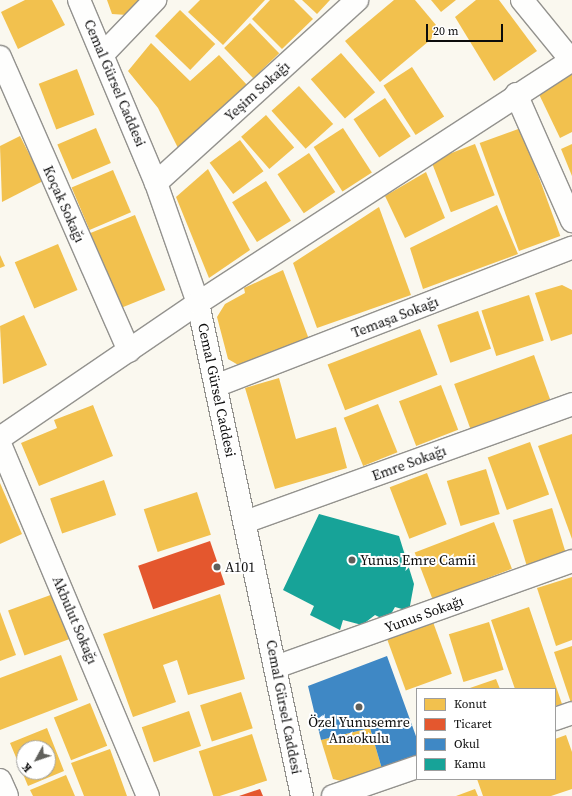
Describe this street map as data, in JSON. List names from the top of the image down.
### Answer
{
  "streets": {
    "street": [
      "Cemal Gürsel Caddesi",
      "Yeşim Sokağı",
      "Koçak Sokağı",
      "Temaşa Sokağı",
      "Emre Sokağı",
      "Yunus Sokağı",
      "Akbulut Sokağı"
    ]
  },
  "crossings": [
    ["Cemal Gürsel Caddesi", "Yeşim Sokağı"],
    ["Cemal Gürsel Caddesi", "Temaşa Sokağı"],
    ["Cemal Gürsel Caddesi", "Emre Sokağı"],
    ["Cemal Gürsel Caddesi", "Yunus Sokağı"]
  ],
  "places": ["Yunus Emre Camii", "A101", "Özel Yunusemre Anaokulu"],
  "legend": [
    "Konut",
    "Ticaret",
    "Okul",
    "Kamu"
  ],
  "scale_bar": "20 m",
  "north": "bottom left"
}
